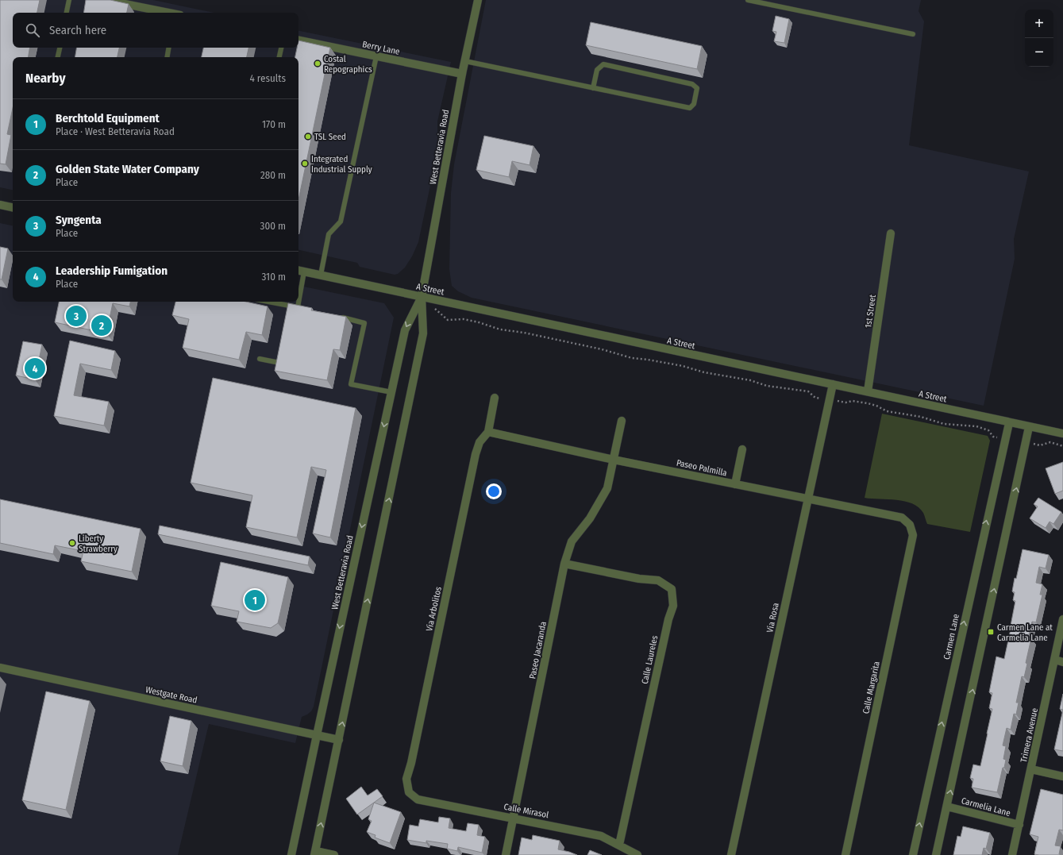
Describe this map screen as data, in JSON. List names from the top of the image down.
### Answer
{
  "streets": {
    "street": [
      "Berry Lane",
      "West Betteravia Road",
      "A Street",
      "1st Street",
      "Paseo Palmilla",
      "Via Arbolitos",
      "Via Rosa",
      "Carmen Lane",
      "Paseo Jacaranda",
      "Calle Laureles",
      "Calle Margarita",
      "Westgate Road",
      "Trimera Avenue",
      "Carmelia Lane",
      "Calle Mirasol"
    ]
  },
  "crossings": [
    ["Berry Lane", "West Betteravia Road"],
    ["West Betteravia Road", "A Street"],
    ["West Betteravia Road", "Westgate Road"],
    ["A Street", "1st Street"],
    ["A Street", "Via Rosa"],
    ["A Street", "Carmen Lane"],
    ["Paseo Palmilla", "Via Arbolitos"],
    ["Paseo Palmilla", "Via Rosa"],
    ["Paseo Palmilla", "Paseo Jacaranda"],
    ["Paseo Palmilla", "Calle Margarita"],
    ["Via Arbolitos", "Calle Mirasol"],
    ["Paseo Jacaranda", "Calle Laureles"],
    ["Paseo Jacaranda", "Calle Mirasol"],
    ["Calle Laureles", "Calle Mirasol"],
    ["Trimera Avenue", "Carmelia Lane"]
  ],
  "places": {
    "other": [
      "Costal Repographics",
      "TSL Seed",
      "Integrated Industrial Supply",
      "Liberty Strawberry"
    ],
    "transit": ["Carmen Lane at Carmelia Lane"]
  },
  "page": {
    "map_buttons": ["+", "−"],
    "search": "Search here",
    "heading": ["Nearby", "4 results"],
    "list": [
      {
        "mark": "1",
        "name": "Berchtold Equipment",
        "note": "Place · West Betteravia Road",
        "value": "170 m"
      },
      {
        "mark": "2",
        "name": "Golden State Water Company",
        "note": "Place",
        "value": "280 m"
      },
      {
        "mark": "3",
        "name": "Syngenta",
        "note": "Place",
        "value": "300 m"
      },
      {
        "mark": "4",
        "name": "Leadership Fumigation",
        "note": "Place",
        "value": "310 m"
      }
    ],
    "pins": [
      "3",
      "2",
      "4",
      "1"
    ]
  }
}
